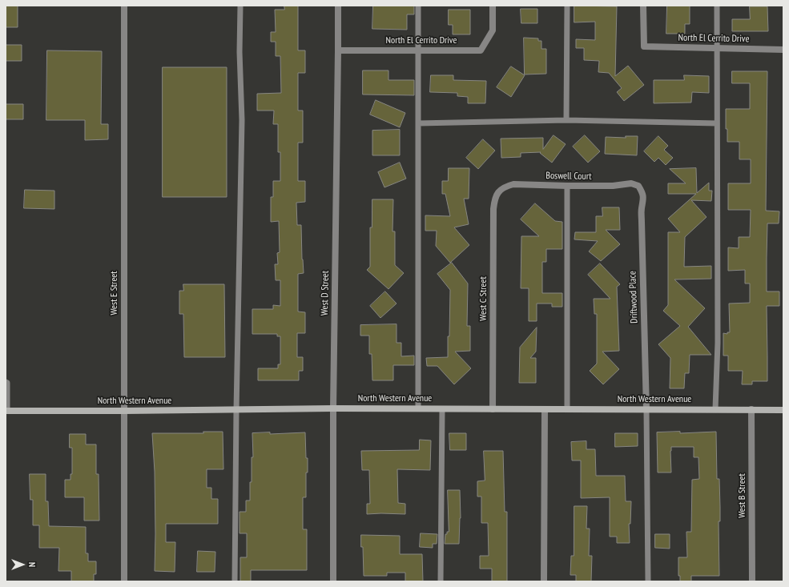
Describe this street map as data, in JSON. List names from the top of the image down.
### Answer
{
  "streets": {
    "main road": ["North Western Avenue"],
    "street": [
      "North El Cerrito Drive",
      "Boswell Court",
      "West E Street",
      "West D Street",
      "Driftwood Place",
      "West C Street",
      "West B Street"
    ]
  },
  "crossings": [
    ["North El Cerrito Drive", "West D Street"],
    ["Boswell Court", "Driftwood Place"],
    ["Boswell Court", "West C Street"],
    ["West E Street", "North Western Avenue"],
    ["West D Street", "North Western Avenue"],
    ["Driftwood Place", "North Western Avenue"],
    ["West C Street", "North Western Avenue"],
    ["North Western Avenue", "West B Street"]
  ],
  "north": "right"
}
